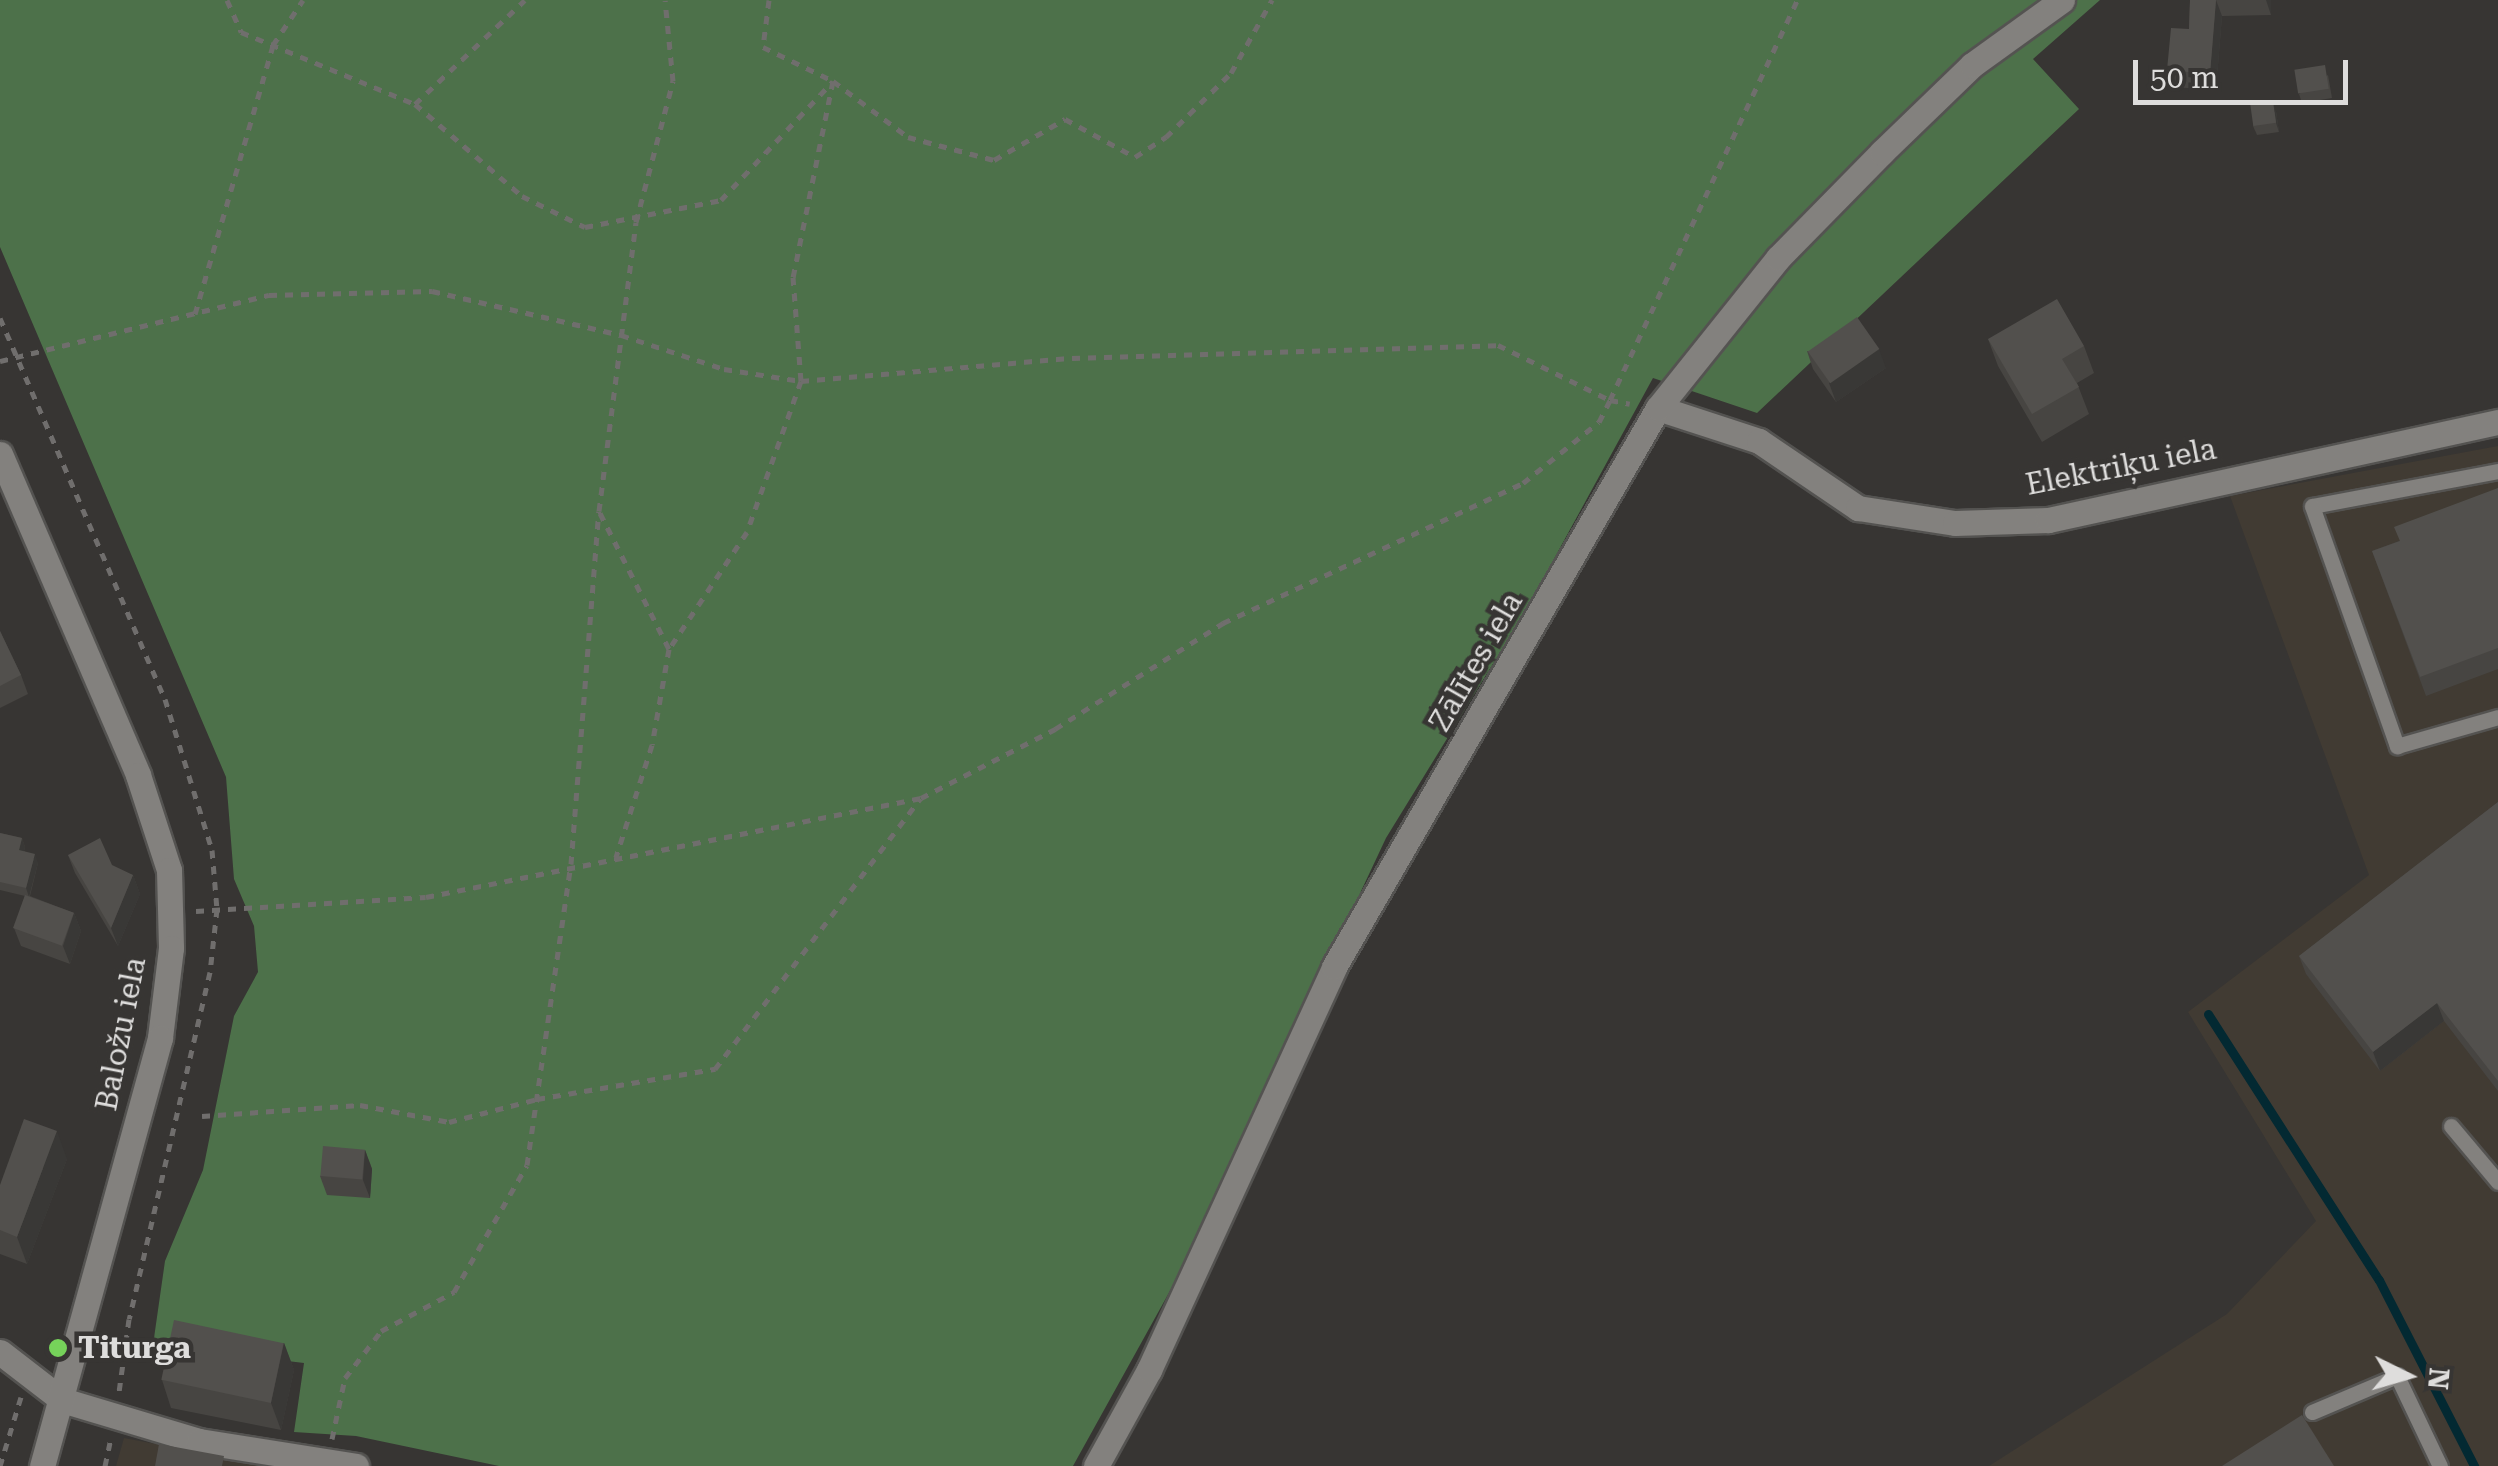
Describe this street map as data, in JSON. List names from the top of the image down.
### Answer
{
  "streets": {
    "street": ["Elektriķu iela", "Zālītes iela", "Baložu iela"]
  },
  "crossings": [
    ["Elektriķu iela", "Zālītes iela"]
  ],
  "places": ["Titurga"],
  "scale_bar": "50 m",
  "north": "right"
}
